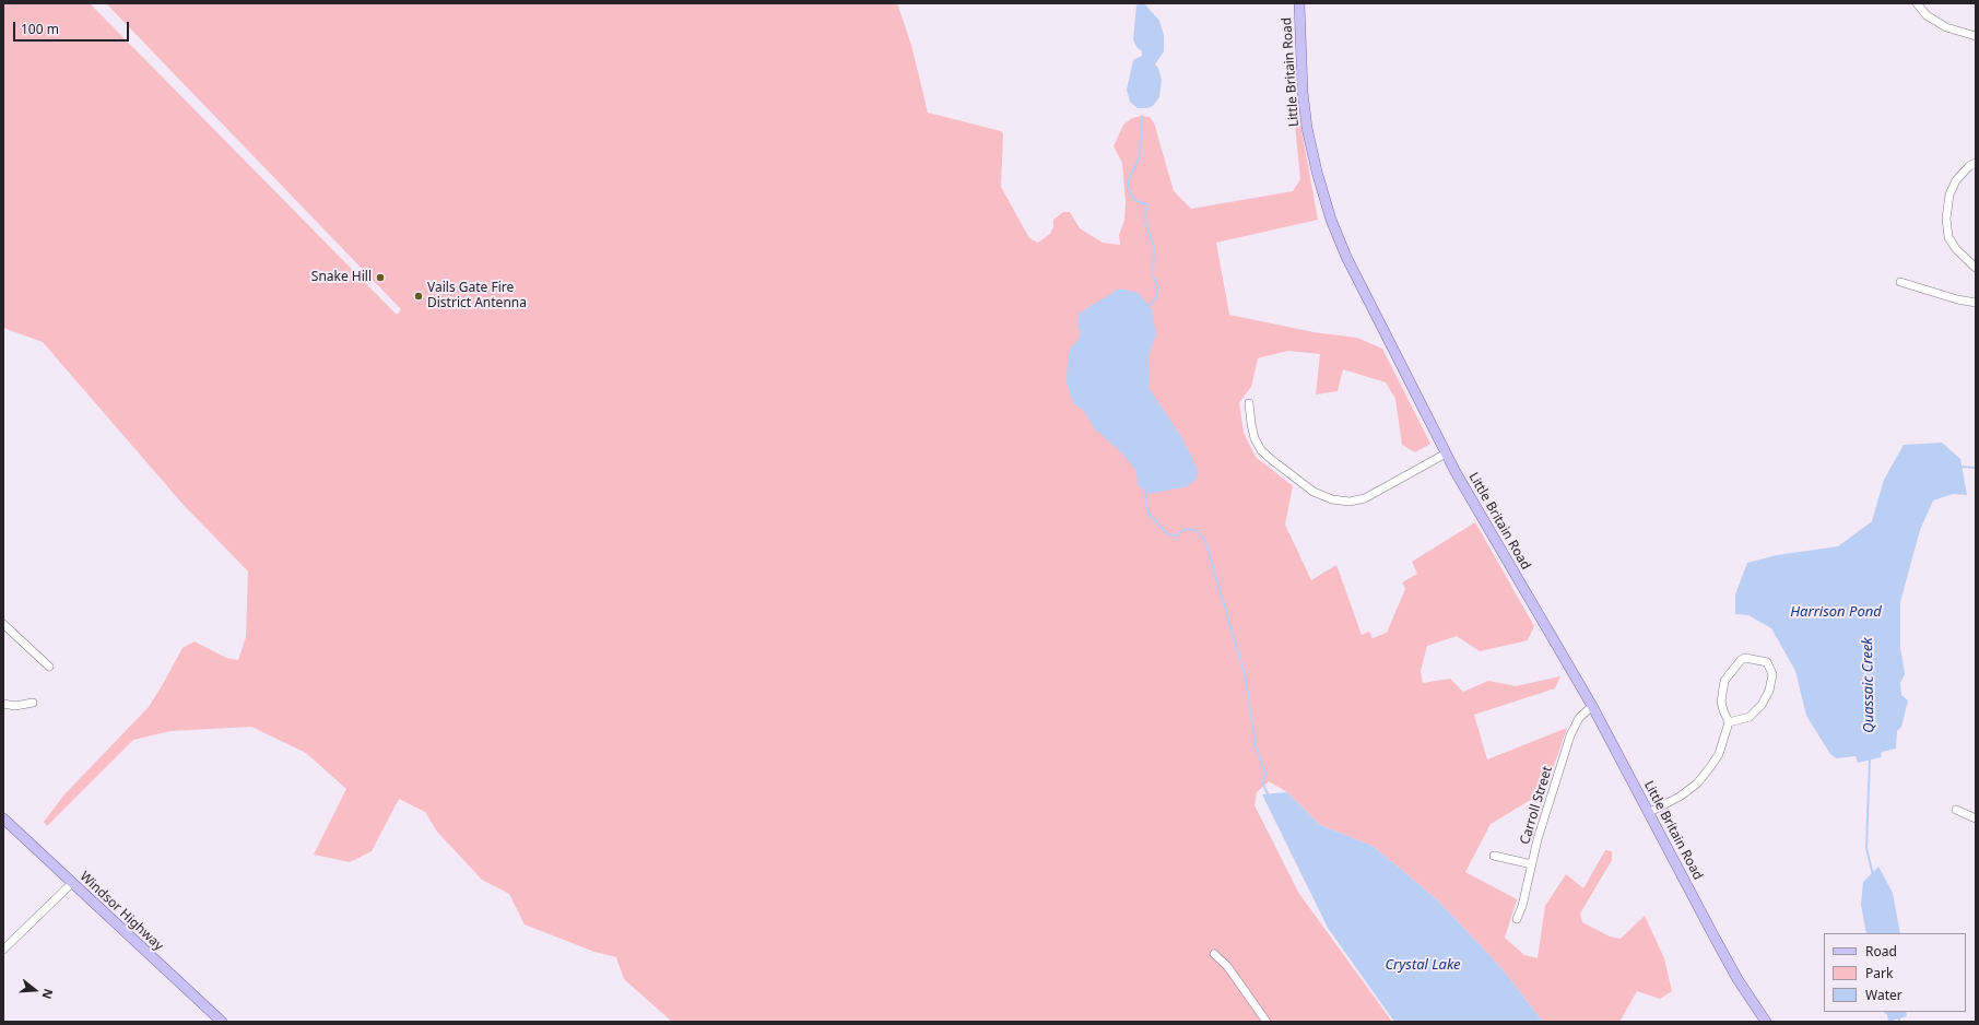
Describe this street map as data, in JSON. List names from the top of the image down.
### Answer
{
  "streets": {
    "main road": ["Little Britain Road", "Windsor Highway"],
    "street": ["Carroll Street"]
  },
  "crossings": [
    ["Little Britain Road", "Carroll Street"]
  ],
  "water": ["Harrison Pond", "Quassaic Creek", "Crystal Lake"],
  "places": ["Snake Hill", "Vails Gate Fire District Antenna"],
  "legend": ["Road", "Park", "Water"],
  "scale_bar": "100 m",
  "north": "right"
}
